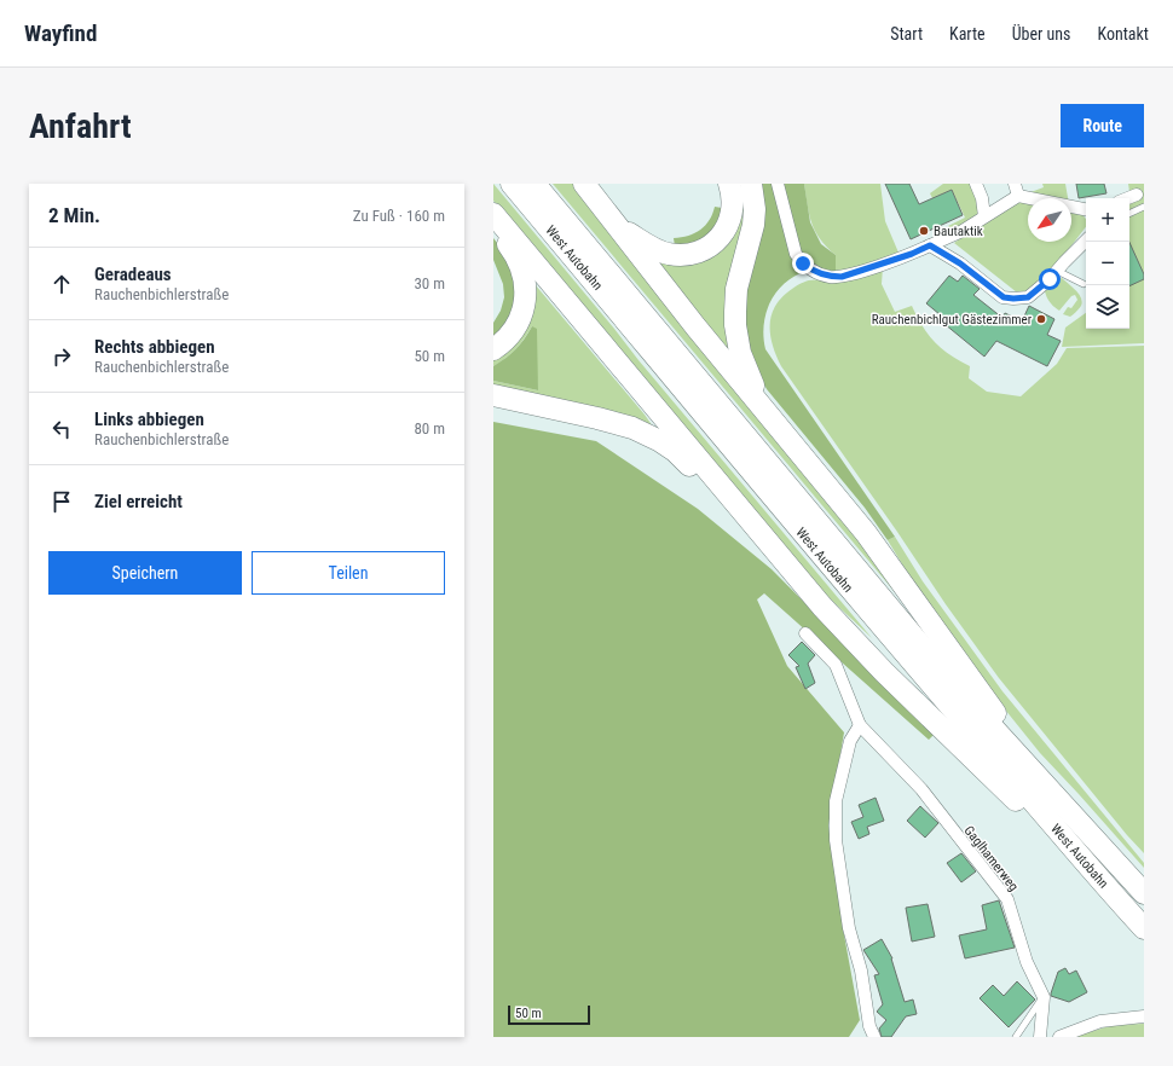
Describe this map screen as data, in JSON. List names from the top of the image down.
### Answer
{
  "streets": {
    "highway": ["West Autobahn"],
    "street": ["Gaglhamerweg"]
  },
  "places": ["Bautaktik", "Rauchenbichlgut Gästezimmer"],
  "scale_bar": "50 m",
  "north": "bottom left",
  "page": {
    "header": "Wayfind",
    "nav": [
      "Start",
      "Karte",
      "Über uns",
      "Kontakt"
    ],
    "buttons": [
      "Route",
      ["Speichern", "Teilen"]
    ],
    "title": "Anfahrt",
    "heading": ["2 Min.", "Zu Fuß · 160 m"],
    "map_buttons": ["+", "−"],
    "list": [
      ["Geradeaus", "Rauchenbichlerstraße", "30 m"],
      ["Rechts abbiegen", "Rauchenbichlerstraße", "50 m"],
      ["Links abbiegen", "Rauchenbichlerstraße", "80 m"],
      "Ziel erreicht"
    ],
    "scale": "50 m"
  }
}
